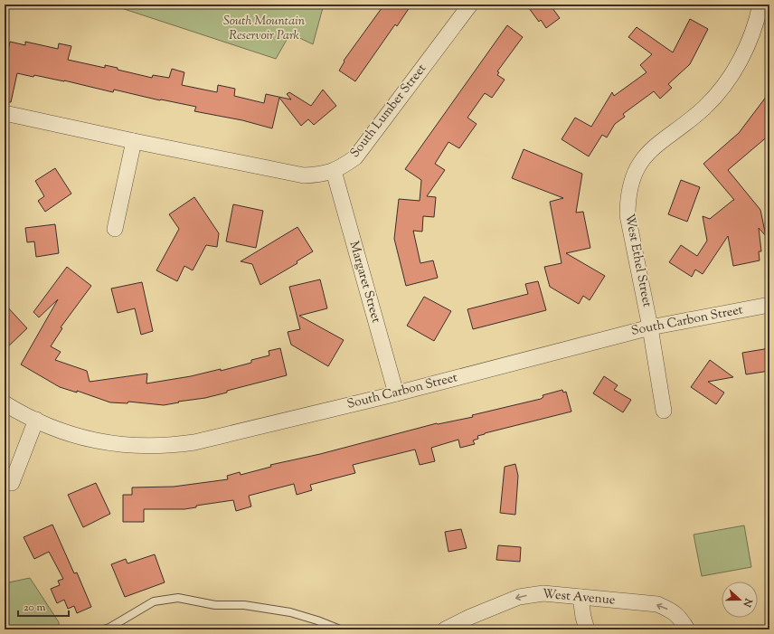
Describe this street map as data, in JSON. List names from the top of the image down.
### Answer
{
  "streets": {
    "street": [
      "South Lumber Street",
      "West Ethel Street",
      "Margaret Street",
      "South Carbon Street",
      "West Avenue"
    ]
  },
  "crossings": [
    ["South Lumber Street", "Margaret Street"],
    ["West Ethel Street", "South Carbon Street"],
    ["Margaret Street", "South Carbon Street"]
  ],
  "one_way": ["West Avenue"],
  "parks": ["South Mountain Reservoir Park"],
  "scale_bar": "20 m",
  "north": "right"
}
